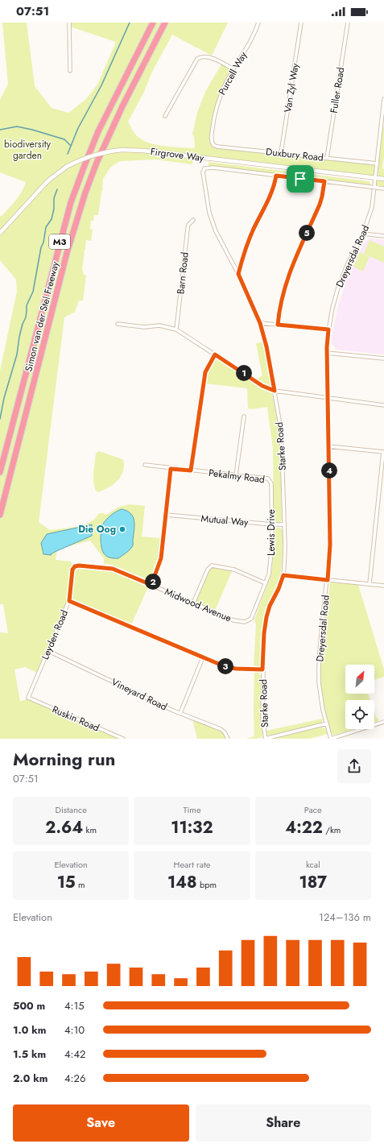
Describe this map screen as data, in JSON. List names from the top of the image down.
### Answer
{
  "streets": {
    "highway": ["M3", "Simon van der Stel Freeway"],
    "street": [
      "Purcell Way",
      "Van Zyl Way",
      "Fuller Road",
      "Firgrove Way",
      "Duxbury Road",
      "Dreyersdal Road",
      "Barn Road",
      "Starke Road",
      "Pekalmy Road",
      "Mutual Way",
      "Lewis Drive",
      "Midwood Avenue",
      "Leyden Road",
      "Vineyard Road",
      "Ruskin Road"
    ]
  },
  "crossings": [
    ["Purcell Way", "Duxbury Road"],
    ["Van Zyl Way", "Duxbury Road"],
    ["Fuller Road", "Duxbury Road"],
    ["Firgrove Way", "Dreyersdal Road"],
    ["Duxbury Road", "Dreyersdal Road"],
    ["Starke Road", "Mutual Way"],
    ["Pekalmy Road", "Lewis Drive"],
    ["Mutual Way", "Lewis Drive"],
    ["Lewis Drive", "Midwood Avenue"],
    ["Midwood Avenue", "Leyden Road"],
    ["Leyden Road", "Vineyard Road"],
    ["Leyden Road", "Ruskin Road"]
  ],
  "parks": ["biodiversity garden"],
  "places": ["Die Oog"],
  "north": "top right",
  "page": {
    "status": "07:51",
    "pins": [
      "5",
      "1",
      "4",
      "2",
      "3"
    ],
    "heading": ["Morning run", "07:51"],
    "stats": [
      ["Distance", "2.64 km"],
      ["Time", "11:32"],
      ["Pace", "4:22 /km"],
      ["Elevation", "15 m"],
      ["Heart rate", "148 bpm"],
      ["kcal", "187"]
    ],
    "chart": ["Elevation", "124–136 m"],
    "list": [
      {
        "name": "500 m",
        "note": "4:15"
      },
      {
        "name": "1.0 km",
        "note": "4:10"
      },
      {
        "name": "1.5 km",
        "note": "4:42"
      },
      {
        "name": "2.0 km",
        "note": "4:26"
      }
    ],
    "buttons": ["Save", "Share"]
  }
}
